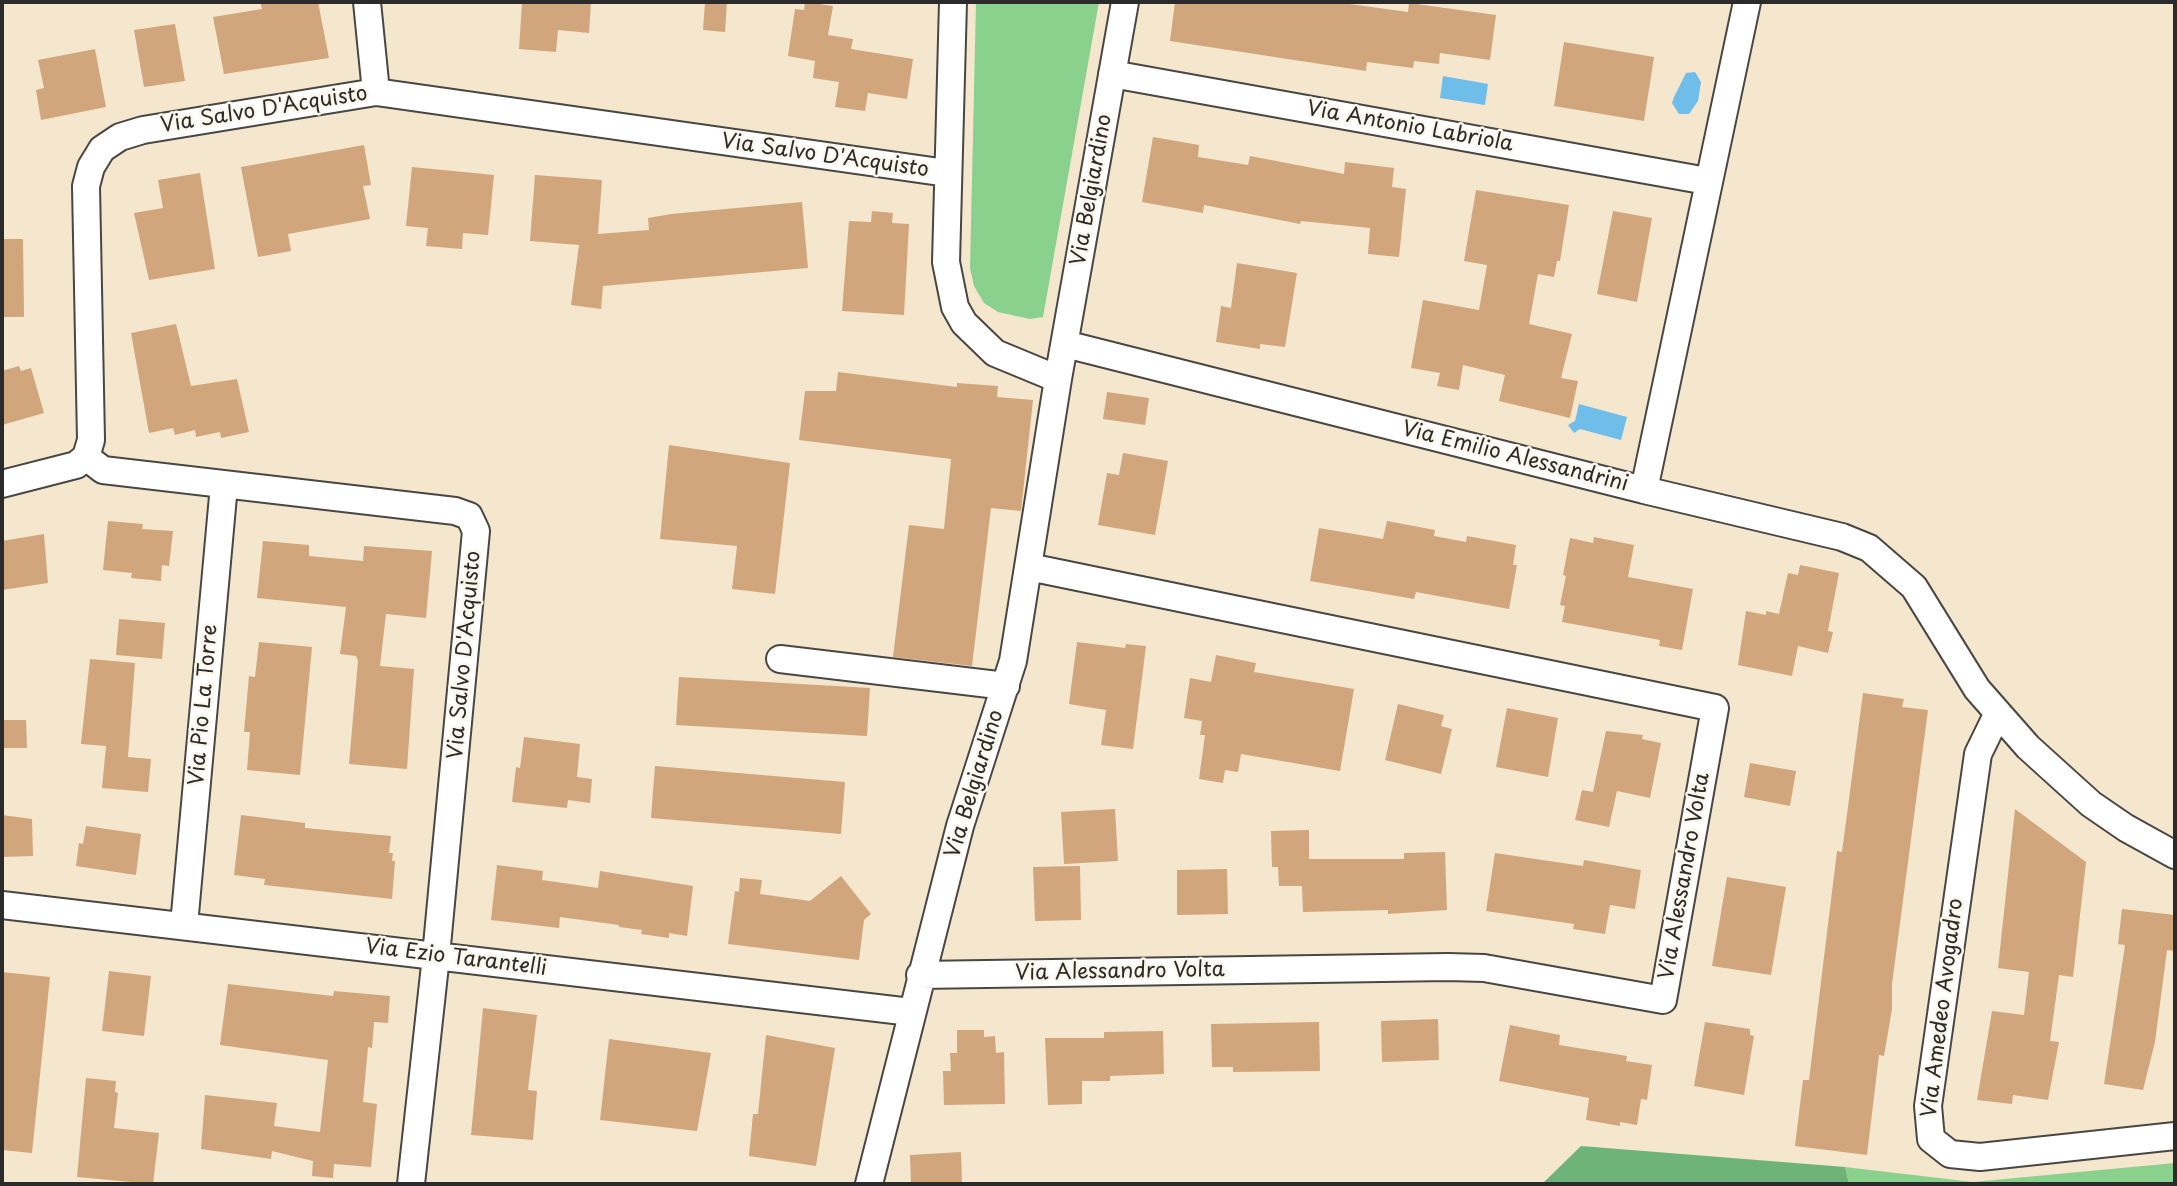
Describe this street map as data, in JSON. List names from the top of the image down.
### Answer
{
  "streets": {
    "street": [
      "Via Salvo D'Acquisto",
      "Via Antonio Labriola",
      "Via Belgiardino",
      "Via Emilio Alessandrini",
      "Via Pio La Torre",
      "Via Alessandro Volta",
      "Via Ezio Tarantelli",
      "Via Amedeo Avogadro"
    ]
  },
  "crossings": [
    ["Via Salvo D'Acquisto", "Via Pio La Torre"],
    ["Via Salvo D'Acquisto", "Via Ezio Tarantelli"],
    ["Via Antonio Labriola", "Via Belgiardino"],
    ["Via Antonio Labriola", "Via Emilio Alessandrini"],
    ["Via Belgiardino", "Via Emilio Alessandrini"],
    ["Via Belgiardino", "Via Alessandro Volta"],
    ["Via Belgiardino", "Via Ezio Tarantelli"],
    ["Via Pio La Torre", "Via Ezio Tarantelli"]
  ]
}
